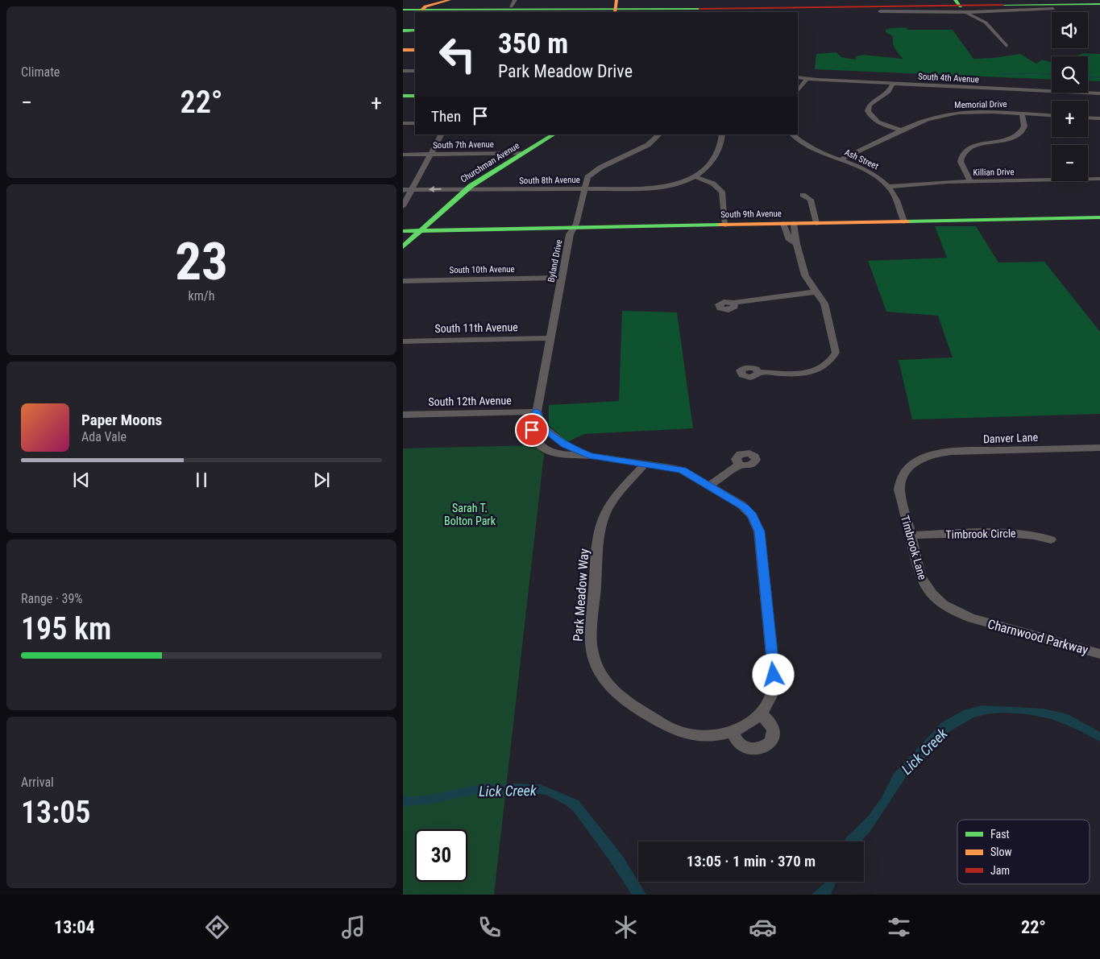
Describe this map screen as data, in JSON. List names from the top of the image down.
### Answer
{
  "streets": {
    "main road": ["Churchman Avenue", "South 9th Avenue"],
    "street": [
      "South 4th Avenue",
      "Memorial Drive",
      "South 7th Avenue",
      "Ash Street",
      "Killian Drive",
      "South 8th Avenue",
      "Byland Drive",
      "South 10th Avenue",
      "South 11th Avenue",
      "South 12th Avenue",
      "Danver Lane",
      "Timbrook Circle",
      "Timbrook Lane",
      "Park Meadow Way",
      "Charnwood Parkway"
    ]
  },
  "crossings": [
    ["Memorial Drive", "Ash Street"],
    ["South 7th Avenue", "Churchman Avenue"],
    ["Ash Street", "Killian Drive"],
    ["Ash Street", "South 9th Avenue"],
    ["Churchman Avenue", "South 8th Avenue"],
    ["Churchman Avenue", "South 9th Avenue"],
    ["South 8th Avenue", "Byland Drive"],
    ["South 9th Avenue", "Byland Drive"],
    ["Byland Drive", "South 10th Avenue"],
    ["Byland Drive", "South 11th Avenue"],
    ["Byland Drive", "South 12th Avenue"],
    ["Byland Drive", "Park Meadow Way"],
    ["Danver Lane", "Timbrook Lane"],
    ["Timbrook Circle", "Timbrook Lane"],
    ["Timbrook Lane", "Charnwood Parkway"]
  ],
  "water": ["Lick Creek"],
  "parks": ["Sarah T. Bolton Park"],
  "legend": ["Fast", "Slow", "Jam"],
  "page": {
    "tile": [
      "Climate",
      ["23", "km/h"],
      ["Range · 39%", "195 km"],
      ["Arrival", "13:05"]
    ],
    "map_buttons": ["+", "−"],
    "turn": ["350 m", "Park Meadow Drive"],
    "heat": ["−", "22°", "+"],
    "then": "Then",
    "song": ["Paper Moons", "Ada Vale"],
    "limit": "30",
    "trip": "13:05 · 1 min · 370 m",
    "tabs": ["13:04", "22°"]
  }
}
